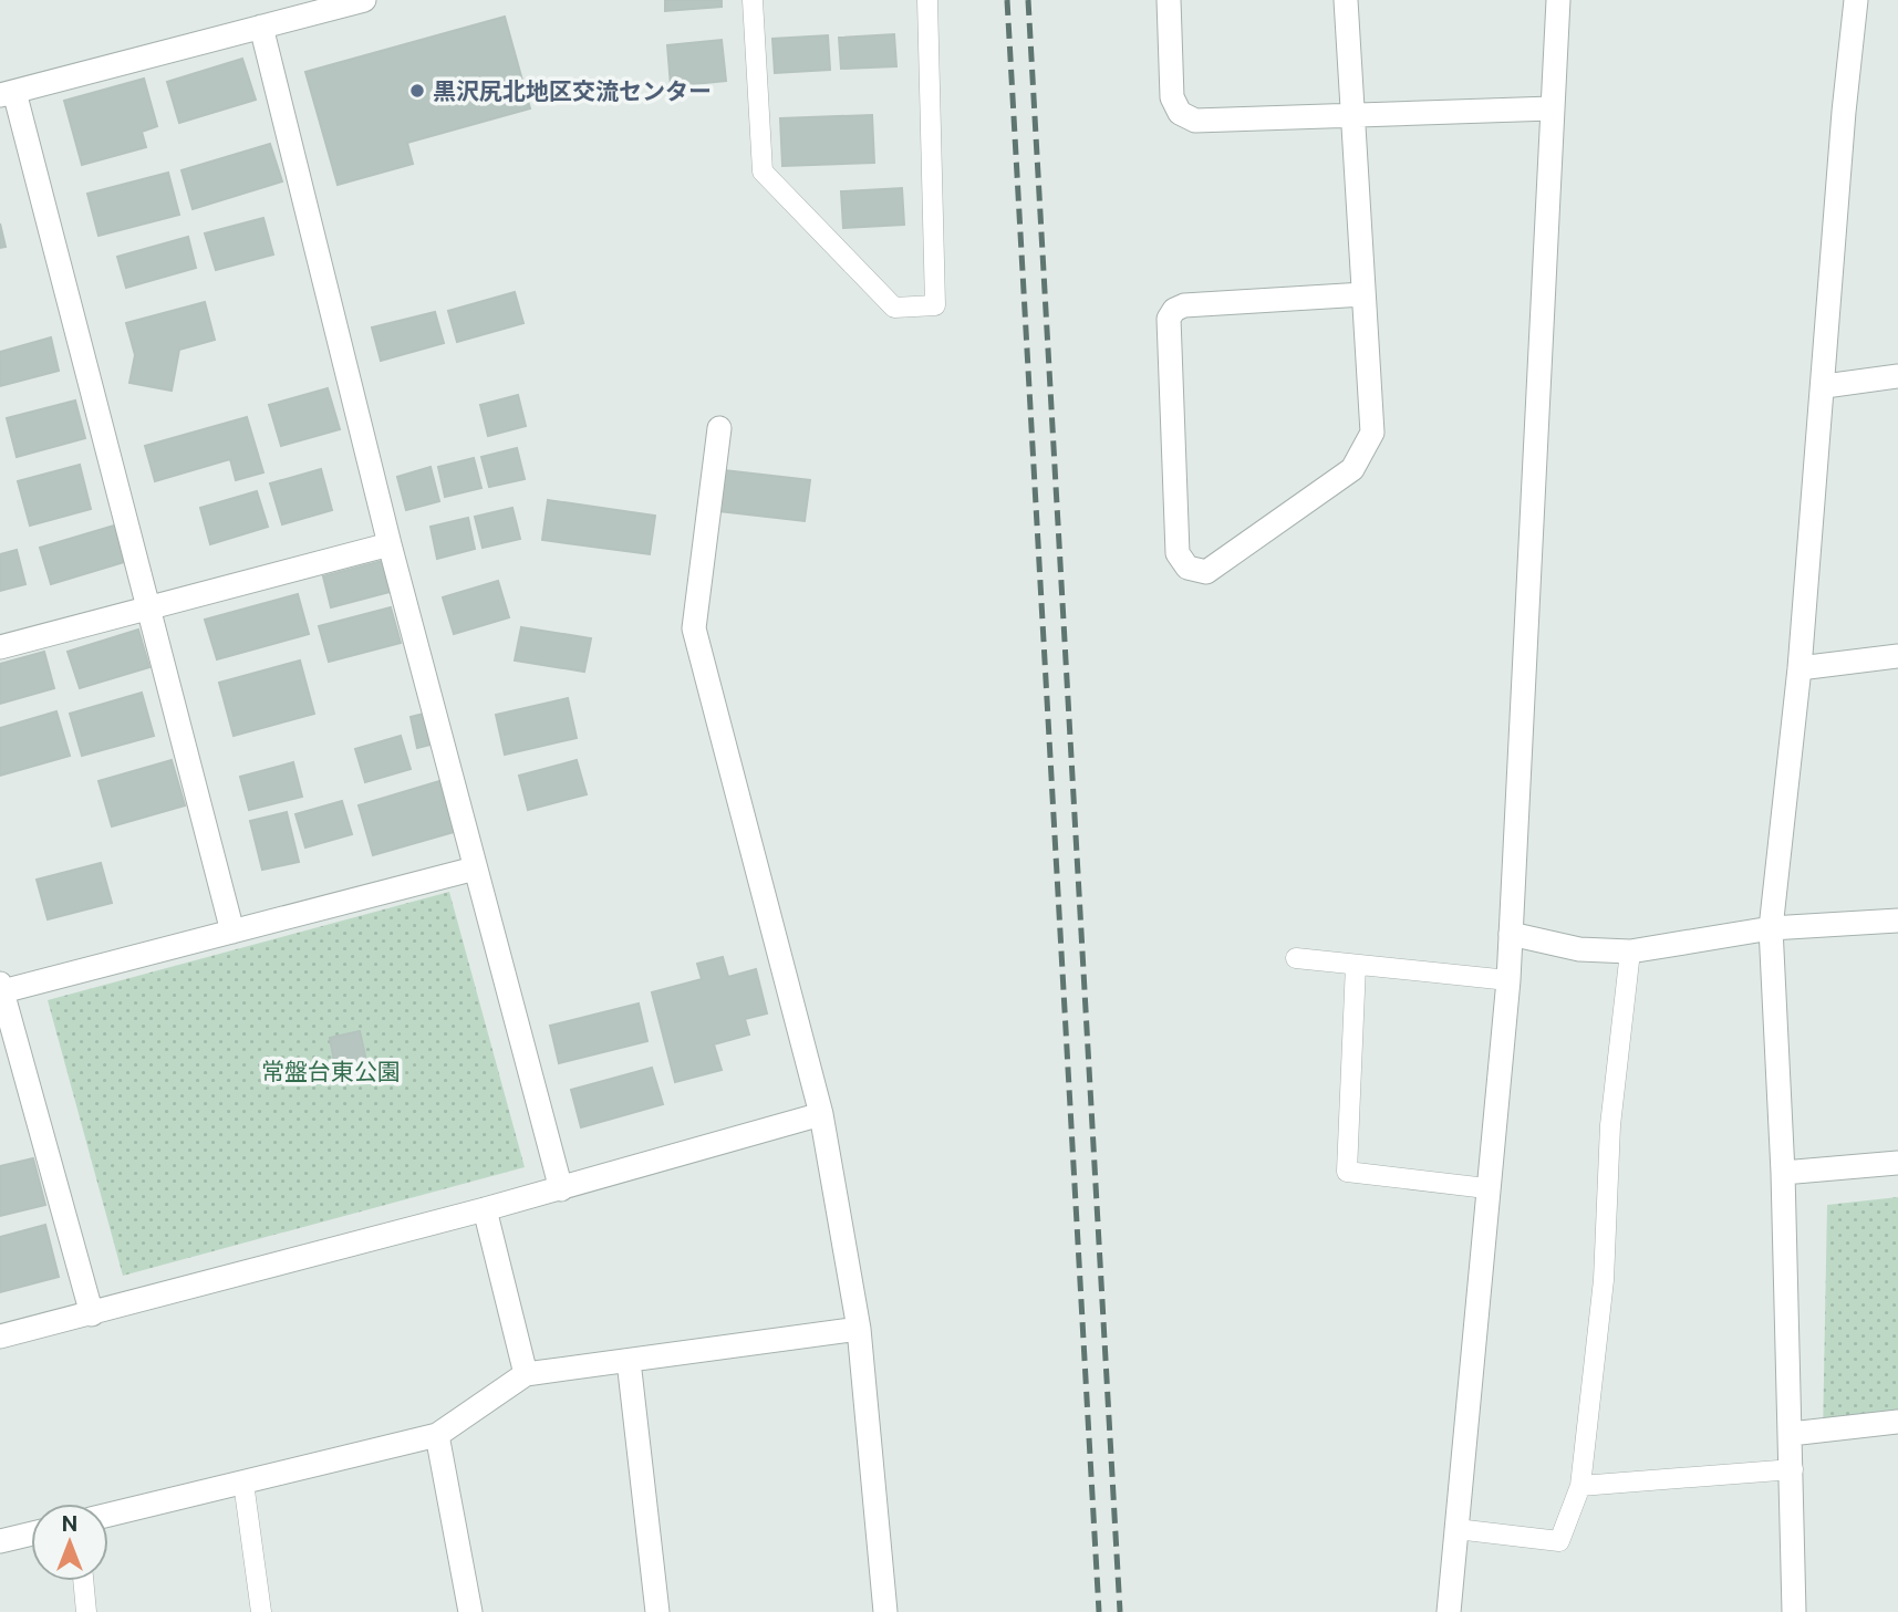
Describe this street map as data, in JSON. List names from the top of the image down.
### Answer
{
  "parks": ["常盤台東公園"],
  "places": ["黒沢尻北地区交流センター"],
  "north": "top"
}
